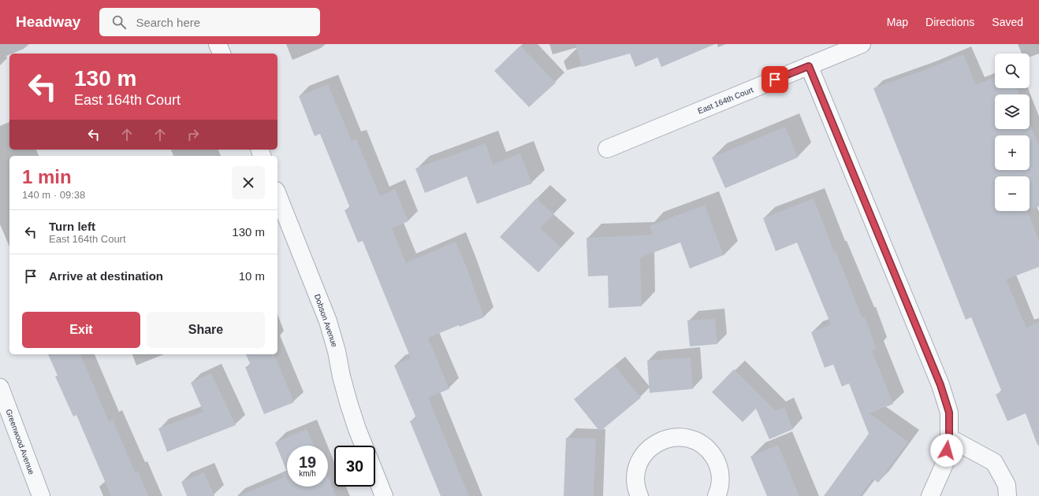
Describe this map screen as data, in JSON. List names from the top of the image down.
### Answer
{
  "streets": {
    "street": ["East 164th Court", "Dobson Avenue", "Greenwood Avenue"]
  },
  "page": {
    "header": "Headway",
    "search": "Search here",
    "nav": ["Map", "Directions", "Saved"],
    "map_buttons": ["+", "−"],
    "turn": ["130 m", "East 164th Court"],
    "heading": ["1 min", "140 m · 09:38"],
    "list": [
      {
        "name": "Turn left",
        "note": "East 164th Court",
        "value": "130 m"
      },
      {
        "name": "Arrive at destination",
        "value": "10 m"
      }
    ],
    "buttons": ["Exit", "Share"],
    "speed": "19 km/h",
    "limit": "30"
  }
}
